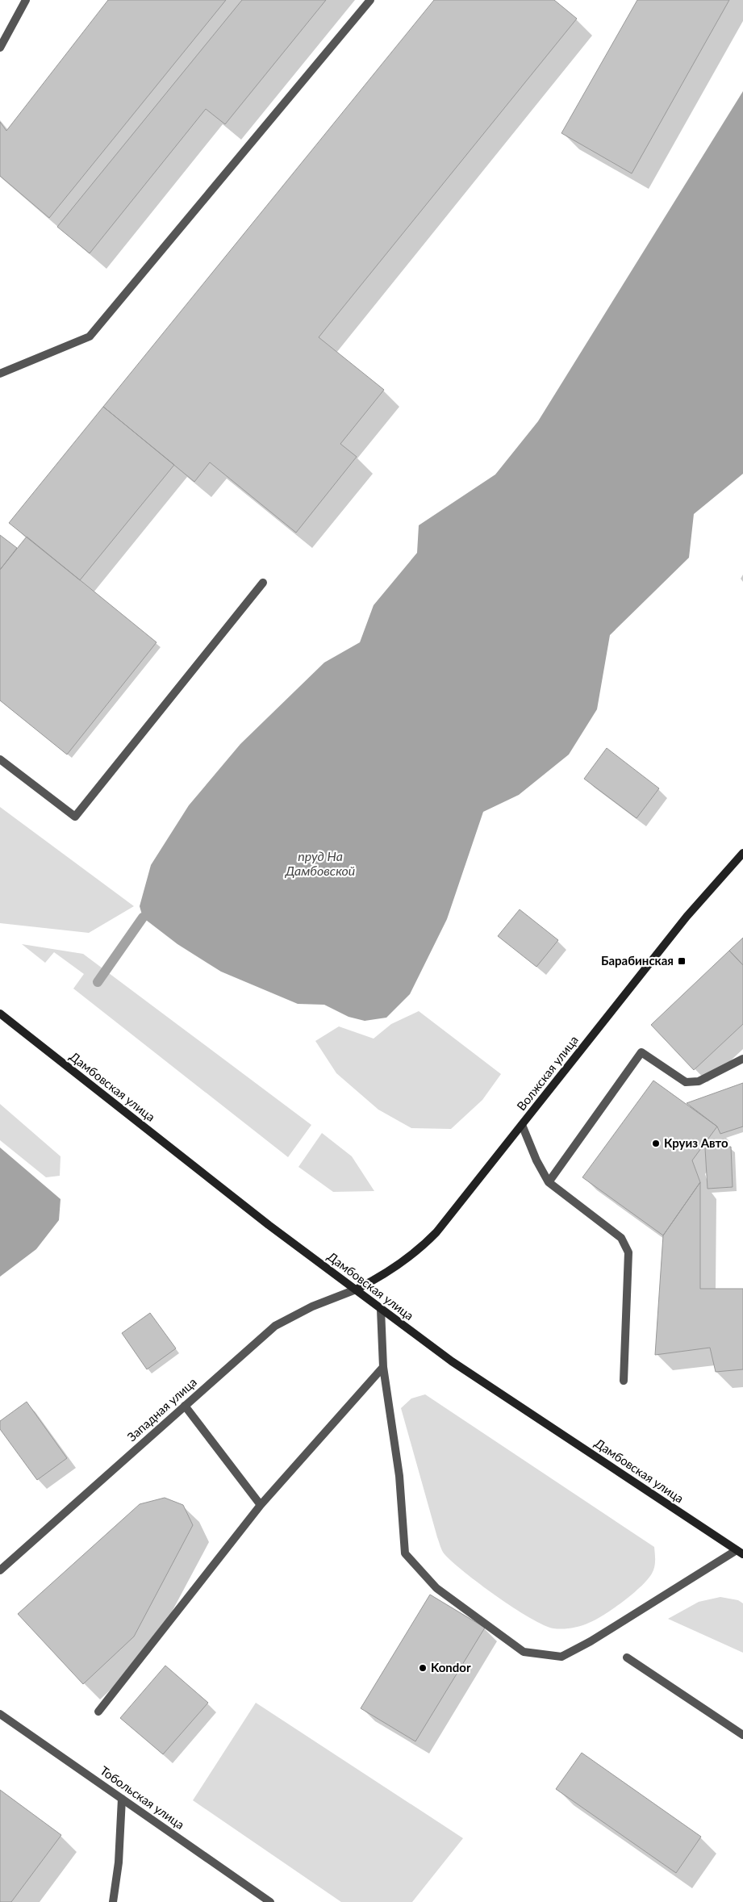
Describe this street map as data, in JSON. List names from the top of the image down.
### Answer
{
  "streets": {
    "main road": ["Волжская улица", "Дамбовская улица"],
    "street": ["Западная улица", "Тобольская улица"]
  },
  "crossings": [
    ["Волжская улица", "Дамбовская улица"],
    ["Волжская улица", "Западная улица"],
    ["Дамбовская улица", "Западная улица"]
  ],
  "water": ["пруд На Дамбовской"],
  "places": {
    "transit": ["Барабинская"],
    "other": ["Круиз Авто", "Kondor"]
  }
}
